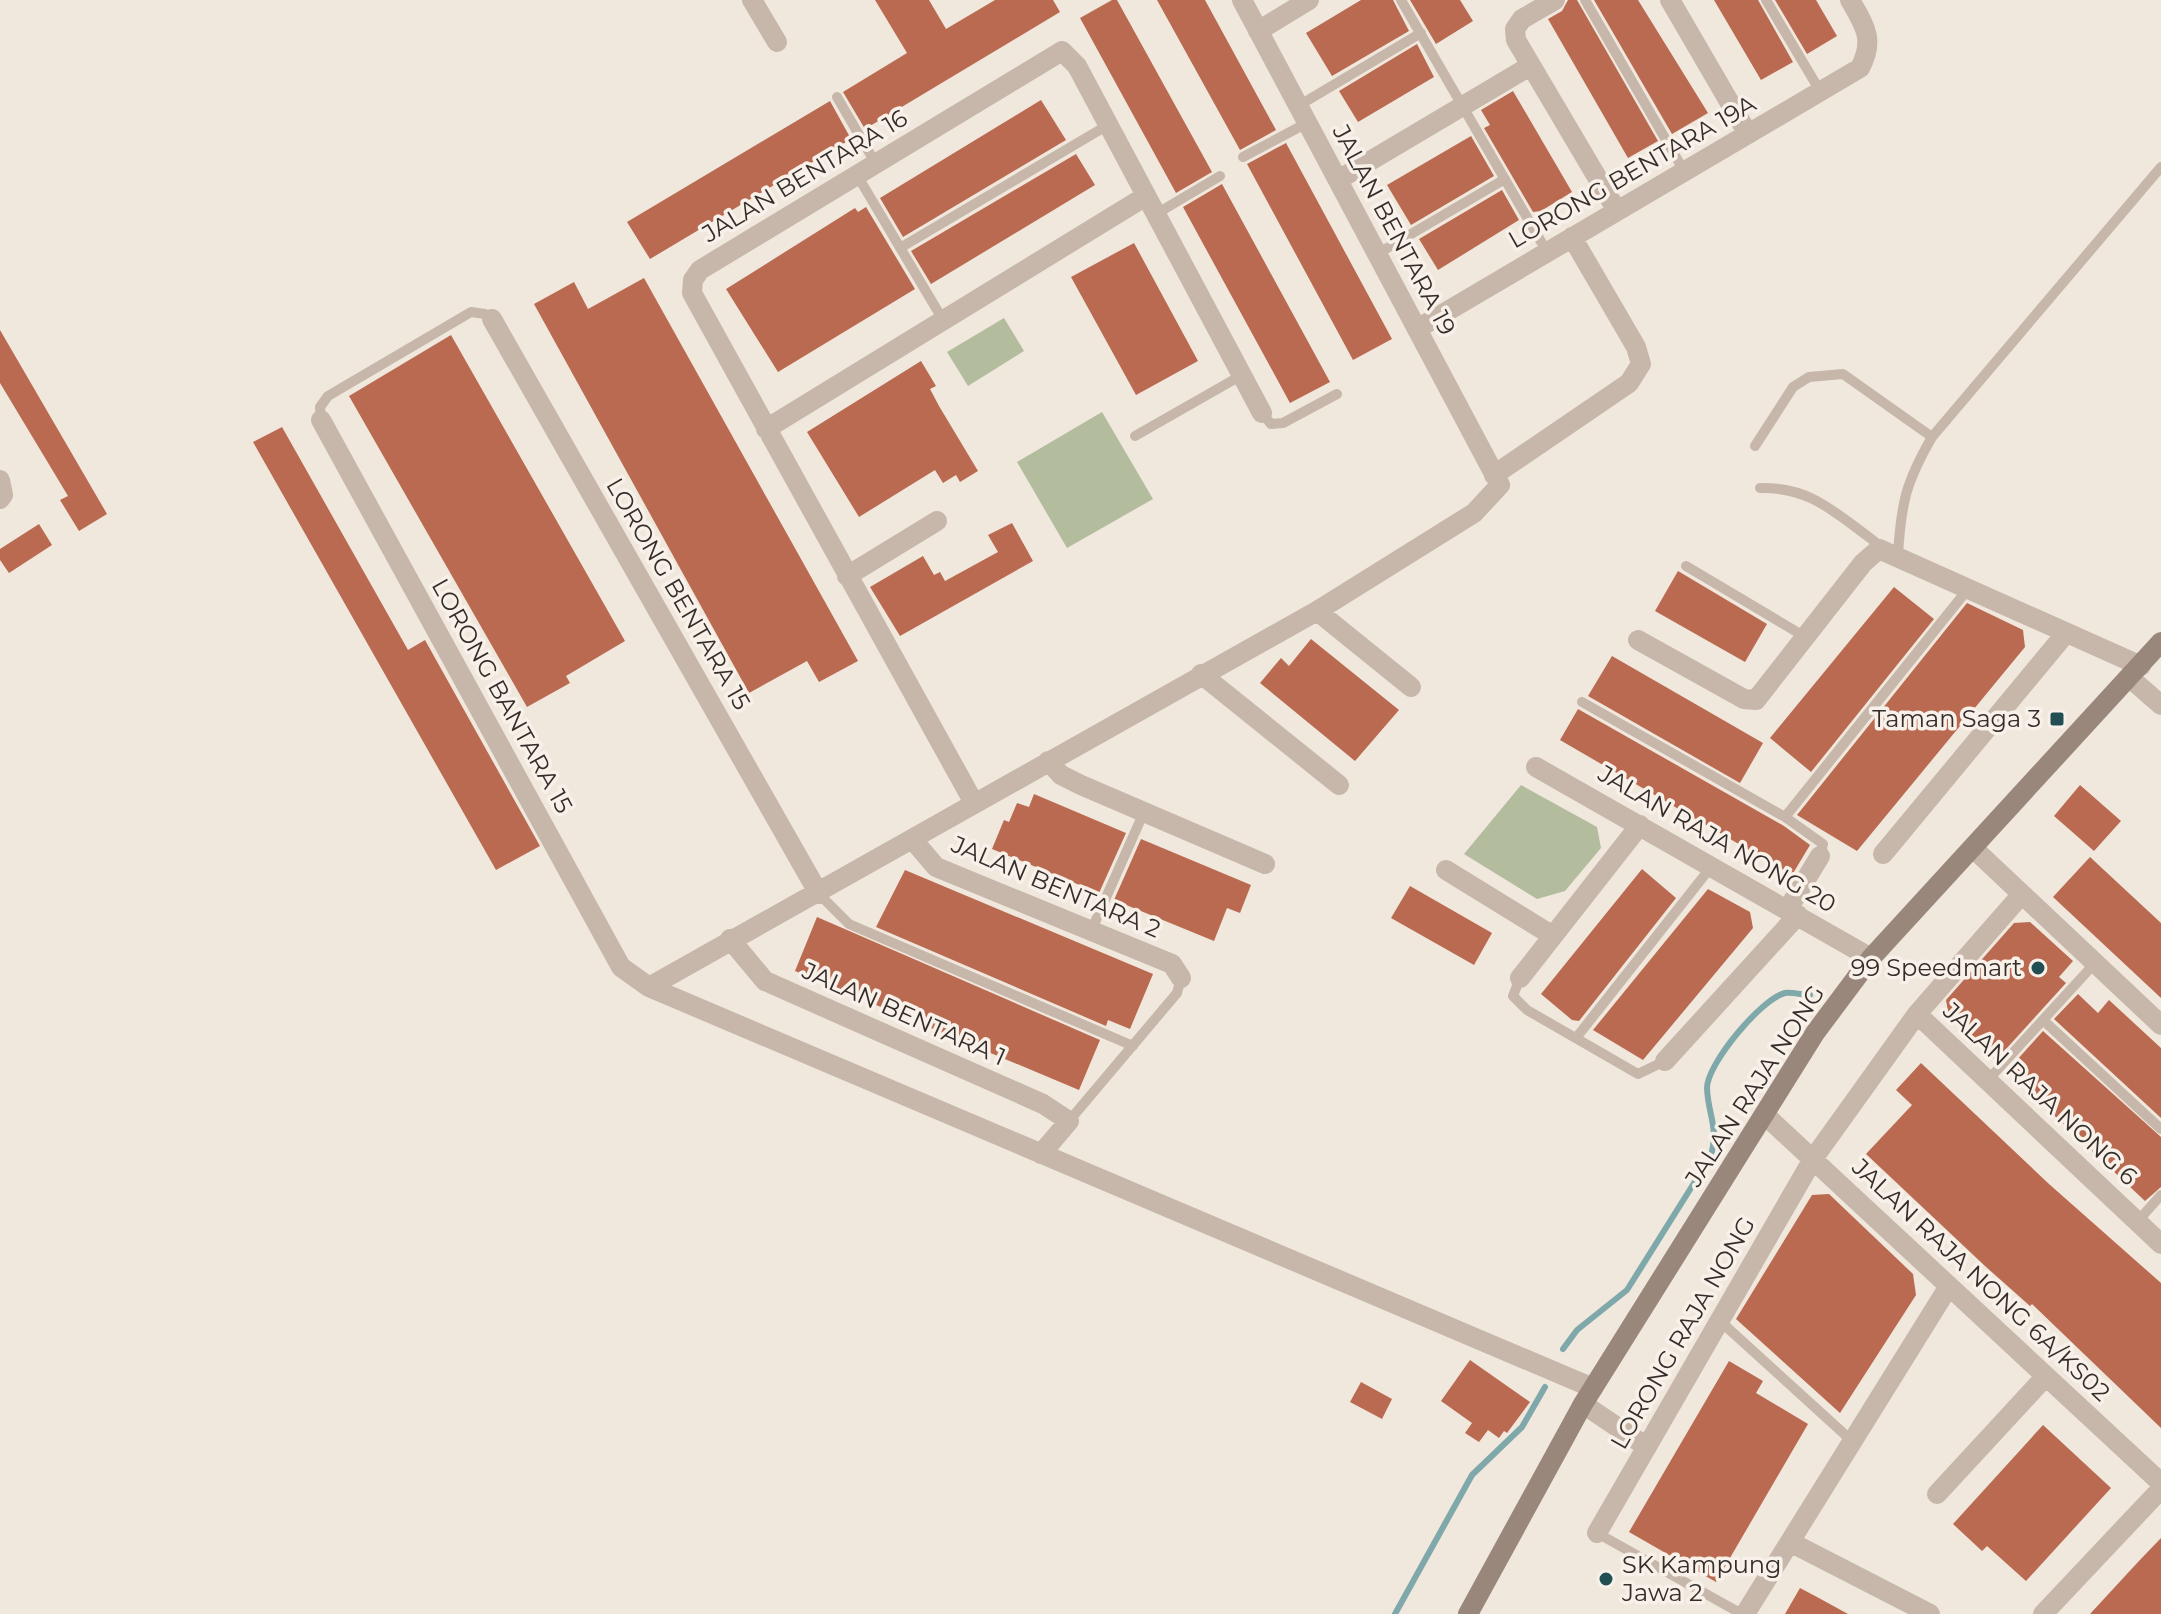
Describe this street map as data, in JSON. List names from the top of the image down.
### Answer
{
  "streets": {
    "main road": ["JALAN RAJA NONG"],
    "street": [
      "LORONG BENTARA 19A",
      "JALAN BENTARA 16",
      "JALAN BENTARA 19",
      "LORONG BENTARA 15",
      "LORONG BANTARA 15",
      "JALAN RAJA NONG 20",
      "JALAN BENTARA 2",
      "JALAN BENTARA 1",
      "JALAN RAJA NONG 6",
      "JALAN RAJA NONG 6A/KS02",
      "LORONG RAJA NONG"
    ]
  },
  "crossings": [
    ["LORONG BENTARA 19A", "JALAN BENTARA 19"],
    ["LORONG BANTARA 15", "JALAN RAJA NONG"],
    ["LORONG BANTARA 15", "LORONG RAJA NONG"],
    ["JALAN RAJA NONG 20", "JALAN RAJA NONG"],
    ["JALAN RAJA NONG", "JALAN RAJA NONG 6A/KS02"],
    ["JALAN RAJA NONG 6", "LORONG RAJA NONG"],
    ["JALAN RAJA NONG 6A/KS02", "LORONG RAJA NONG"]
  ],
  "places": {
    "transit": ["Taman Saga 3"],
    "other": ["99 Speedmart", "SK Kampung Jawa 2"]
  }
}
